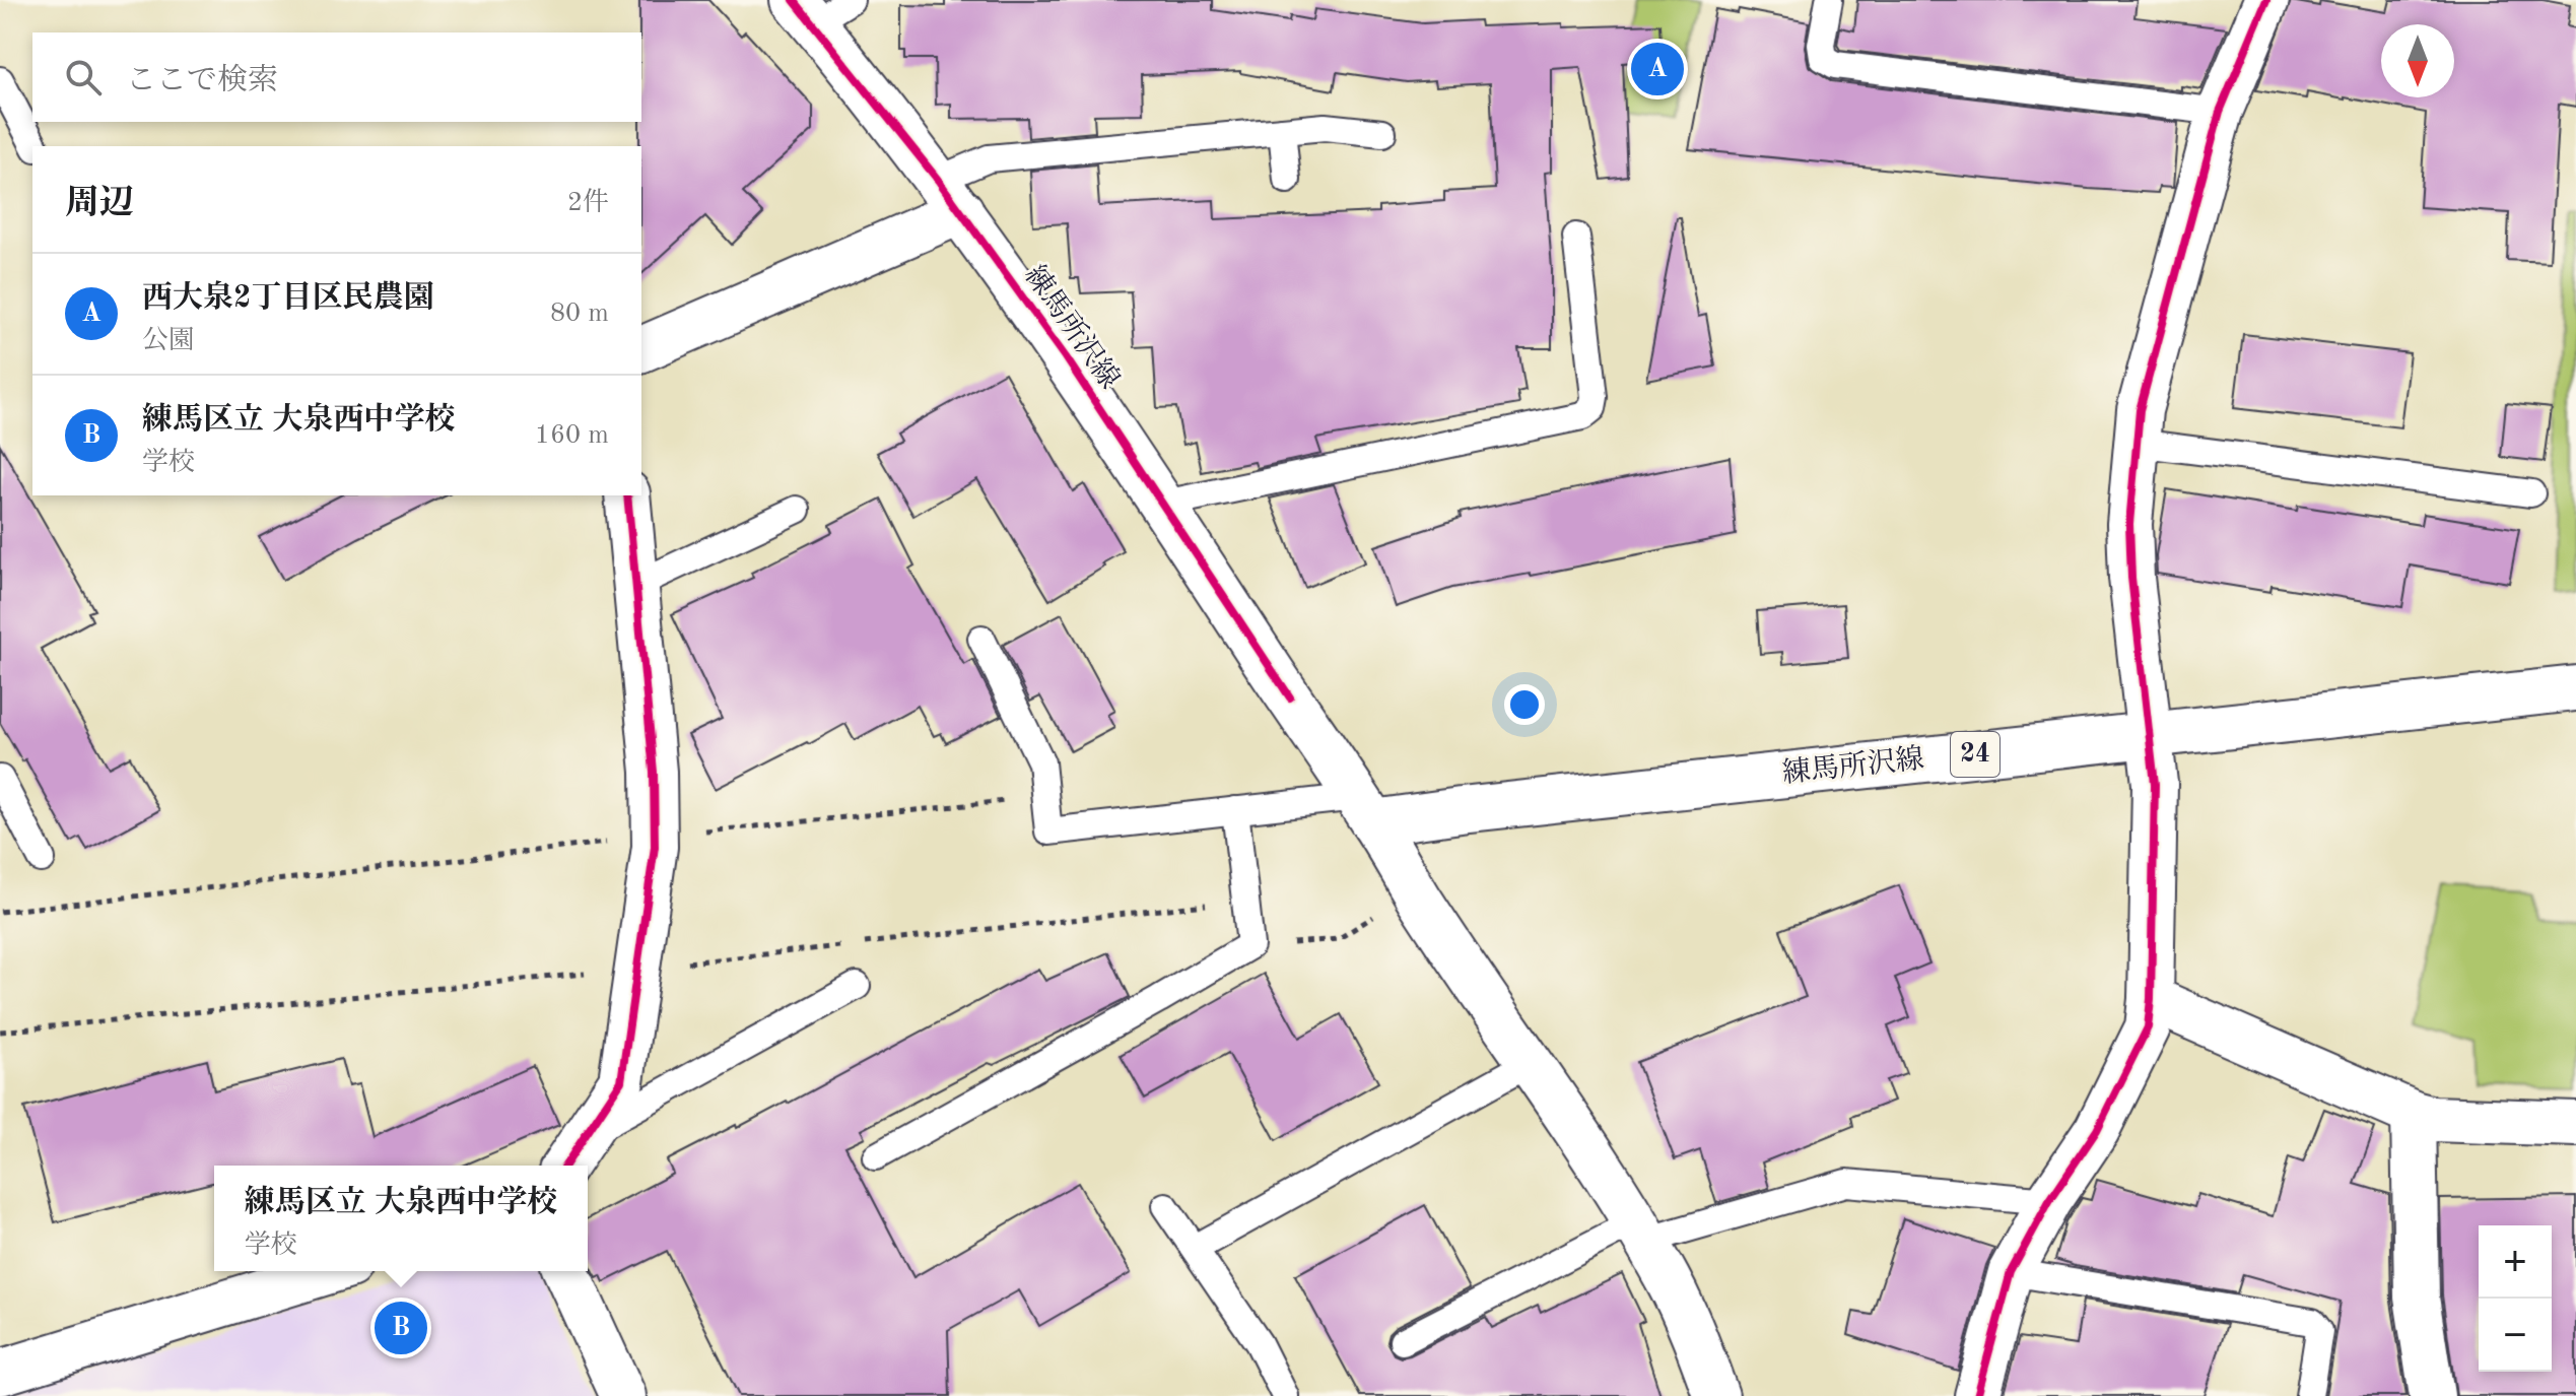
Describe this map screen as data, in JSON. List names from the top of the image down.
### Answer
{
  "streets": {
    "street": ["練馬所沢線", "24"]
  },
  "north": "bottom",
  "page": {
    "search": "ここで検索",
    "pins": ["A", "B"],
    "heading": ["周辺", "2件"],
    "list": [
      {
        "mark": "A",
        "name": "西大泉2丁目区民農園",
        "note": "公園",
        "value": "80 m"
      },
      {
        "mark": "B",
        "name": "練馬区立 大泉西中学校",
        "note": "学校",
        "value": "160 m"
      }
    ],
    "popup": ["練馬区立 大泉西中学校", "学校"],
    "map_buttons": ["+", "−"]
  }
}
